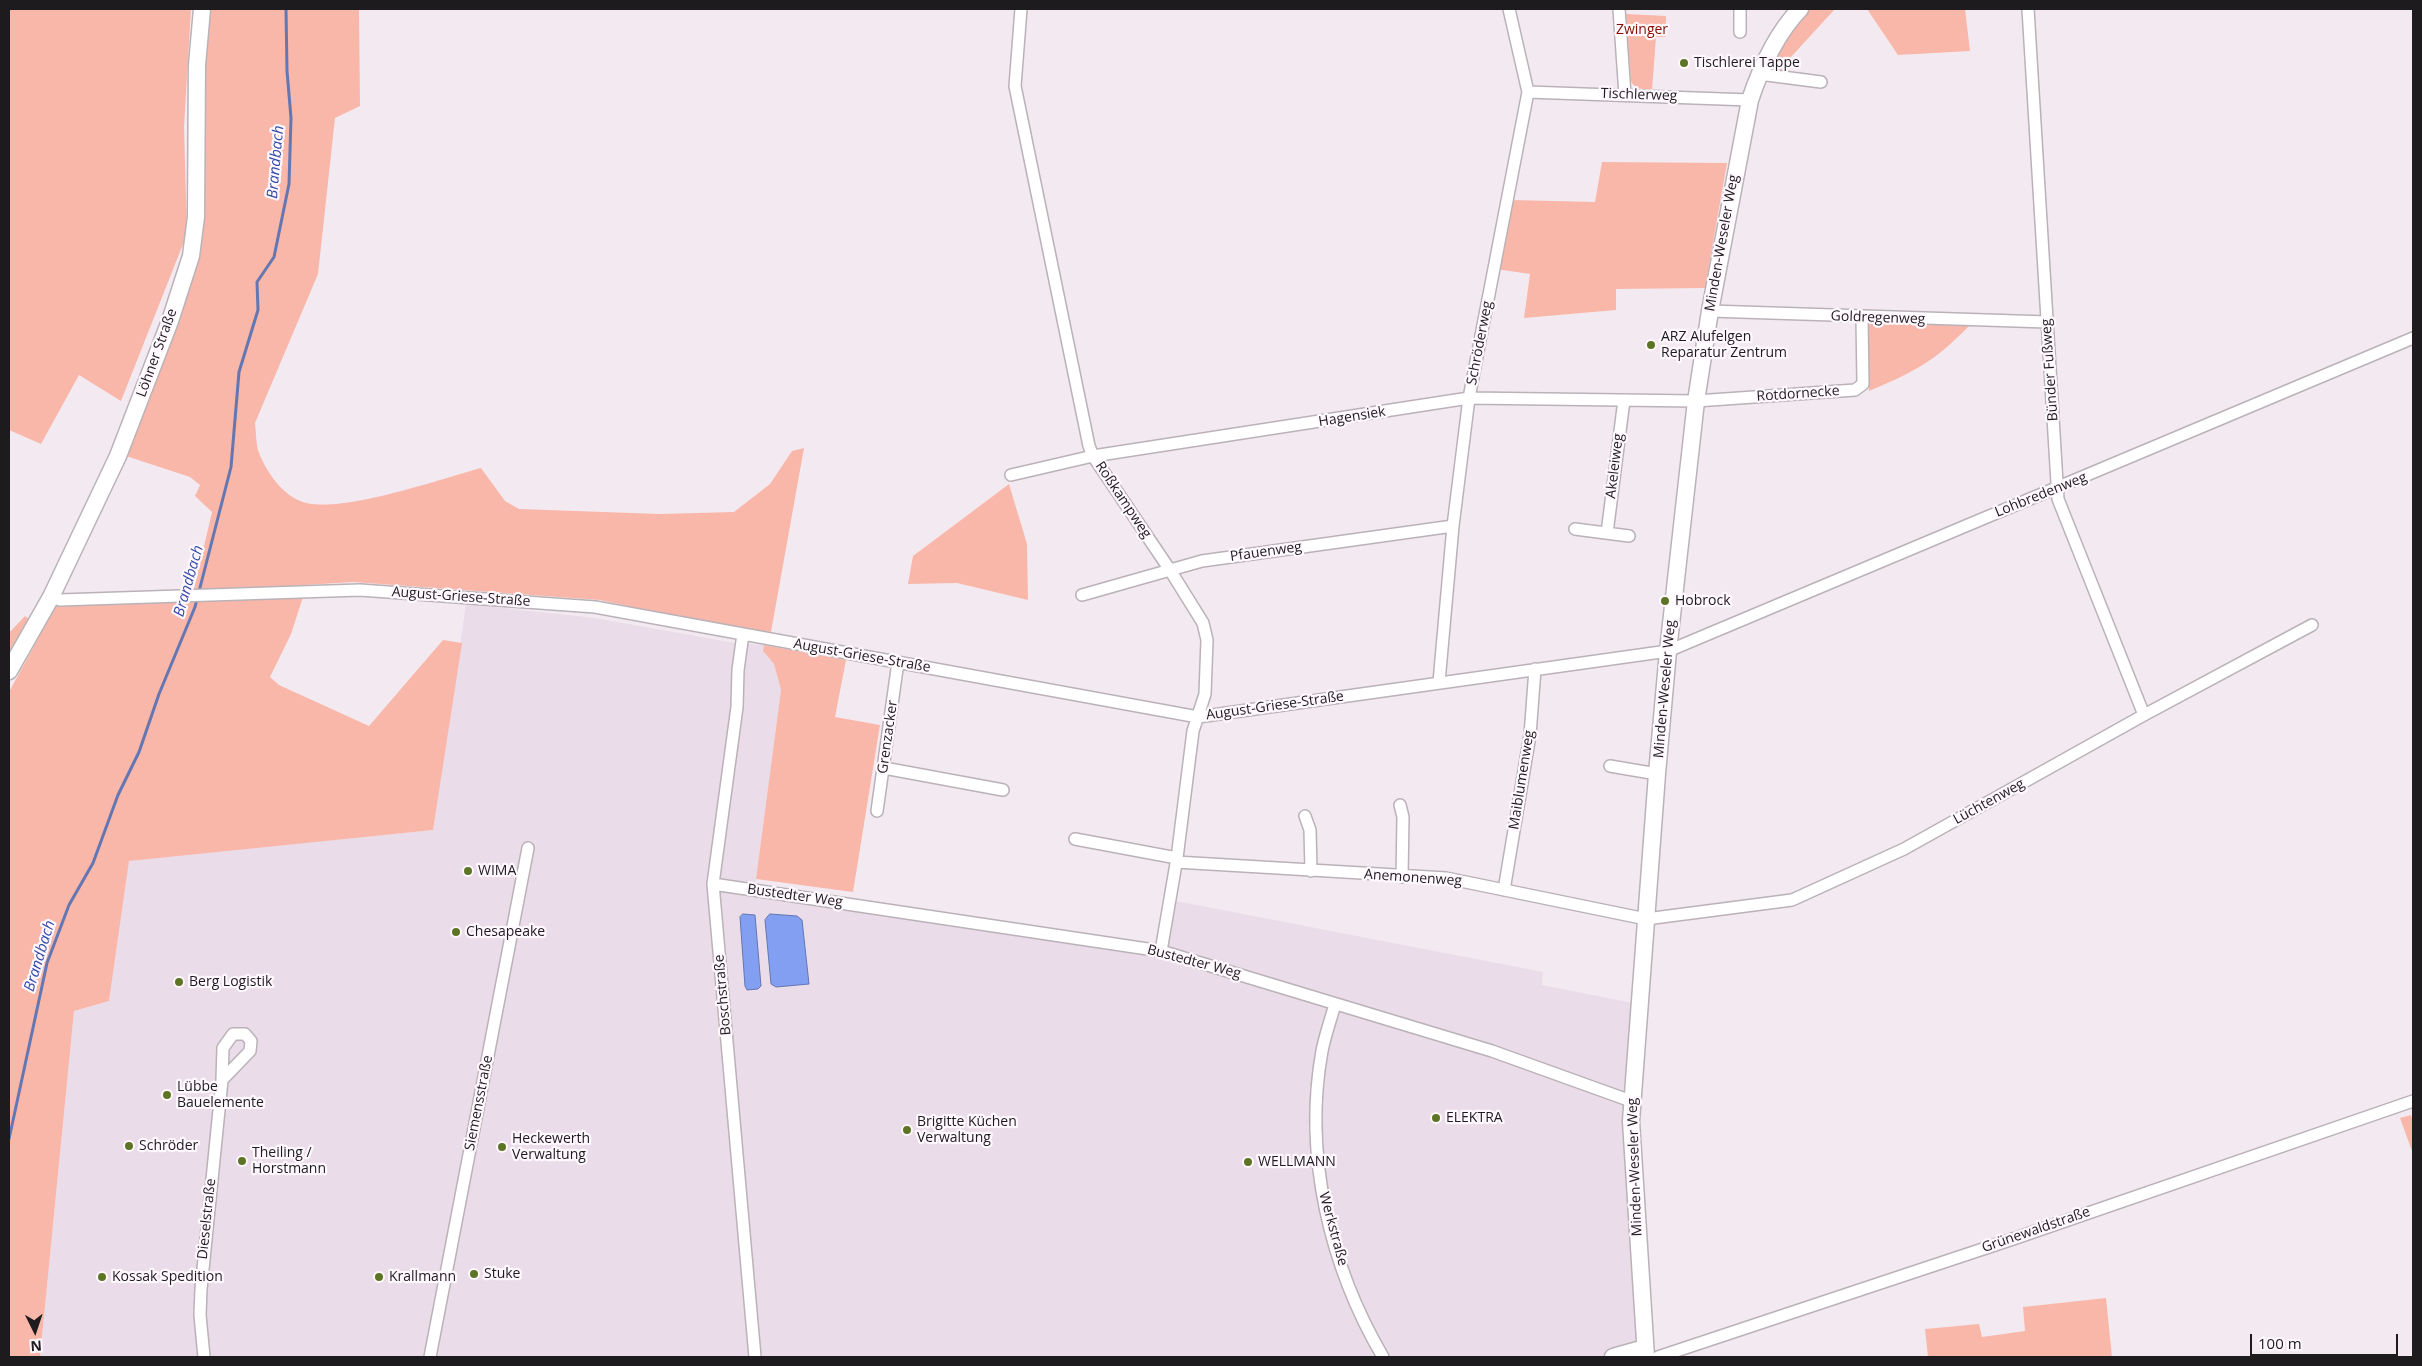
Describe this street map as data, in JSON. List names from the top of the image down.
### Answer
{
  "streets": {
    "street": [
      "Tischlerweg",
      "Minden-Weseler Weg",
      "Goldregenweg",
      "Schröderweg",
      "Löhner Straße",
      "Bünder Fußweg",
      "Rotdornecke",
      "Hagensiek",
      "Akeleiweg",
      "Lohbredenweg",
      "Roßkampweg",
      "Pfauenweg",
      "August-Griese-Straße",
      "Grenzacker",
      "Maiblumenweg",
      "Lüchtenweg",
      "Anemonenweg",
      "Bustedter Weg",
      "Boschstraße",
      "Siemensstraße",
      "Dieselstraße",
      "Werkstraße",
      "Grünewaldstraße"
    ]
  },
  "crossings": [
    ["Tischlerweg", "Minden-Weseler Weg"],
    ["Tischlerweg", "Schröderweg"],
    ["Minden-Weseler Weg", "Goldregenweg"],
    ["Minden-Weseler Weg", "Rotdornecke"],
    ["Minden-Weseler Weg", "Hagensiek"],
    ["Minden-Weseler Weg", "Lohbredenweg"],
    ["Minden-Weseler Weg", "August-Griese-Straße"],
    ["Minden-Weseler Weg", "Lüchtenweg"],
    ["Minden-Weseler Weg", "Anemonenweg"],
    ["Minden-Weseler Weg", "Bustedter Weg"],
    ["Minden-Weseler Weg", "Grünewaldstraße"],
    ["Goldregenweg", "Bünder Fußweg"],
    ["Goldregenweg", "Rotdornecke"],
    ["Schröderweg", "Hagensiek"],
    ["Schröderweg", "Pfauenweg"],
    ["Schröderweg", "August-Griese-Straße"],
    ["Löhner Straße", "August-Griese-Straße"],
    ["Bünder Fußweg", "Lohbredenweg"],
    ["Bünder Fußweg", "Lüchtenweg"],
    ["Rotdornecke", "Hagensiek"],
    ["Hagensiek", "Akeleiweg"],
    ["Hagensiek", "Roßkampweg"],
    ["Lohbredenweg", "August-Griese-Straße"],
    ["Roßkampweg", "Pfauenweg"],
    ["Roßkampweg", "August-Griese-Straße"],
    ["Roßkampweg", "Anemonenweg"],
    ["Roßkampweg", "Bustedter Weg"],
    ["August-Griese-Straße", "Grenzacker"],
    ["August-Griese-Straße", "Maiblumenweg"],
    ["August-Griese-Straße", "Boschstraße"],
    ["Maiblumenweg", "Anemonenweg"],
    ["Lüchtenweg", "Anemonenweg"],
    ["Bustedter Weg", "Boschstraße"],
    ["Bustedter Weg", "Werkstraße"]
  ],
  "water": ["Brandbach"],
  "parks": ["Zwinger"],
  "places": [
    "Tischlerei Tappe",
    "ARZ Alufelgen Reparatur Zentrum",
    "Hobrock",
    "WIMA",
    "Chesapeake",
    "Berg Logistik",
    "Lübbe Bauelemente",
    "ELEKTRA",
    "Brigitte Küchen Verwaltung",
    "Schröder",
    "Heckewerth Verwaltung",
    "Theiling / Horstmann",
    "WELLMANN",
    "Stuke",
    "Kossak Spedition",
    "Krallmann"
  ],
  "scale_bar": "100 m",
  "north": "bottom"
}
